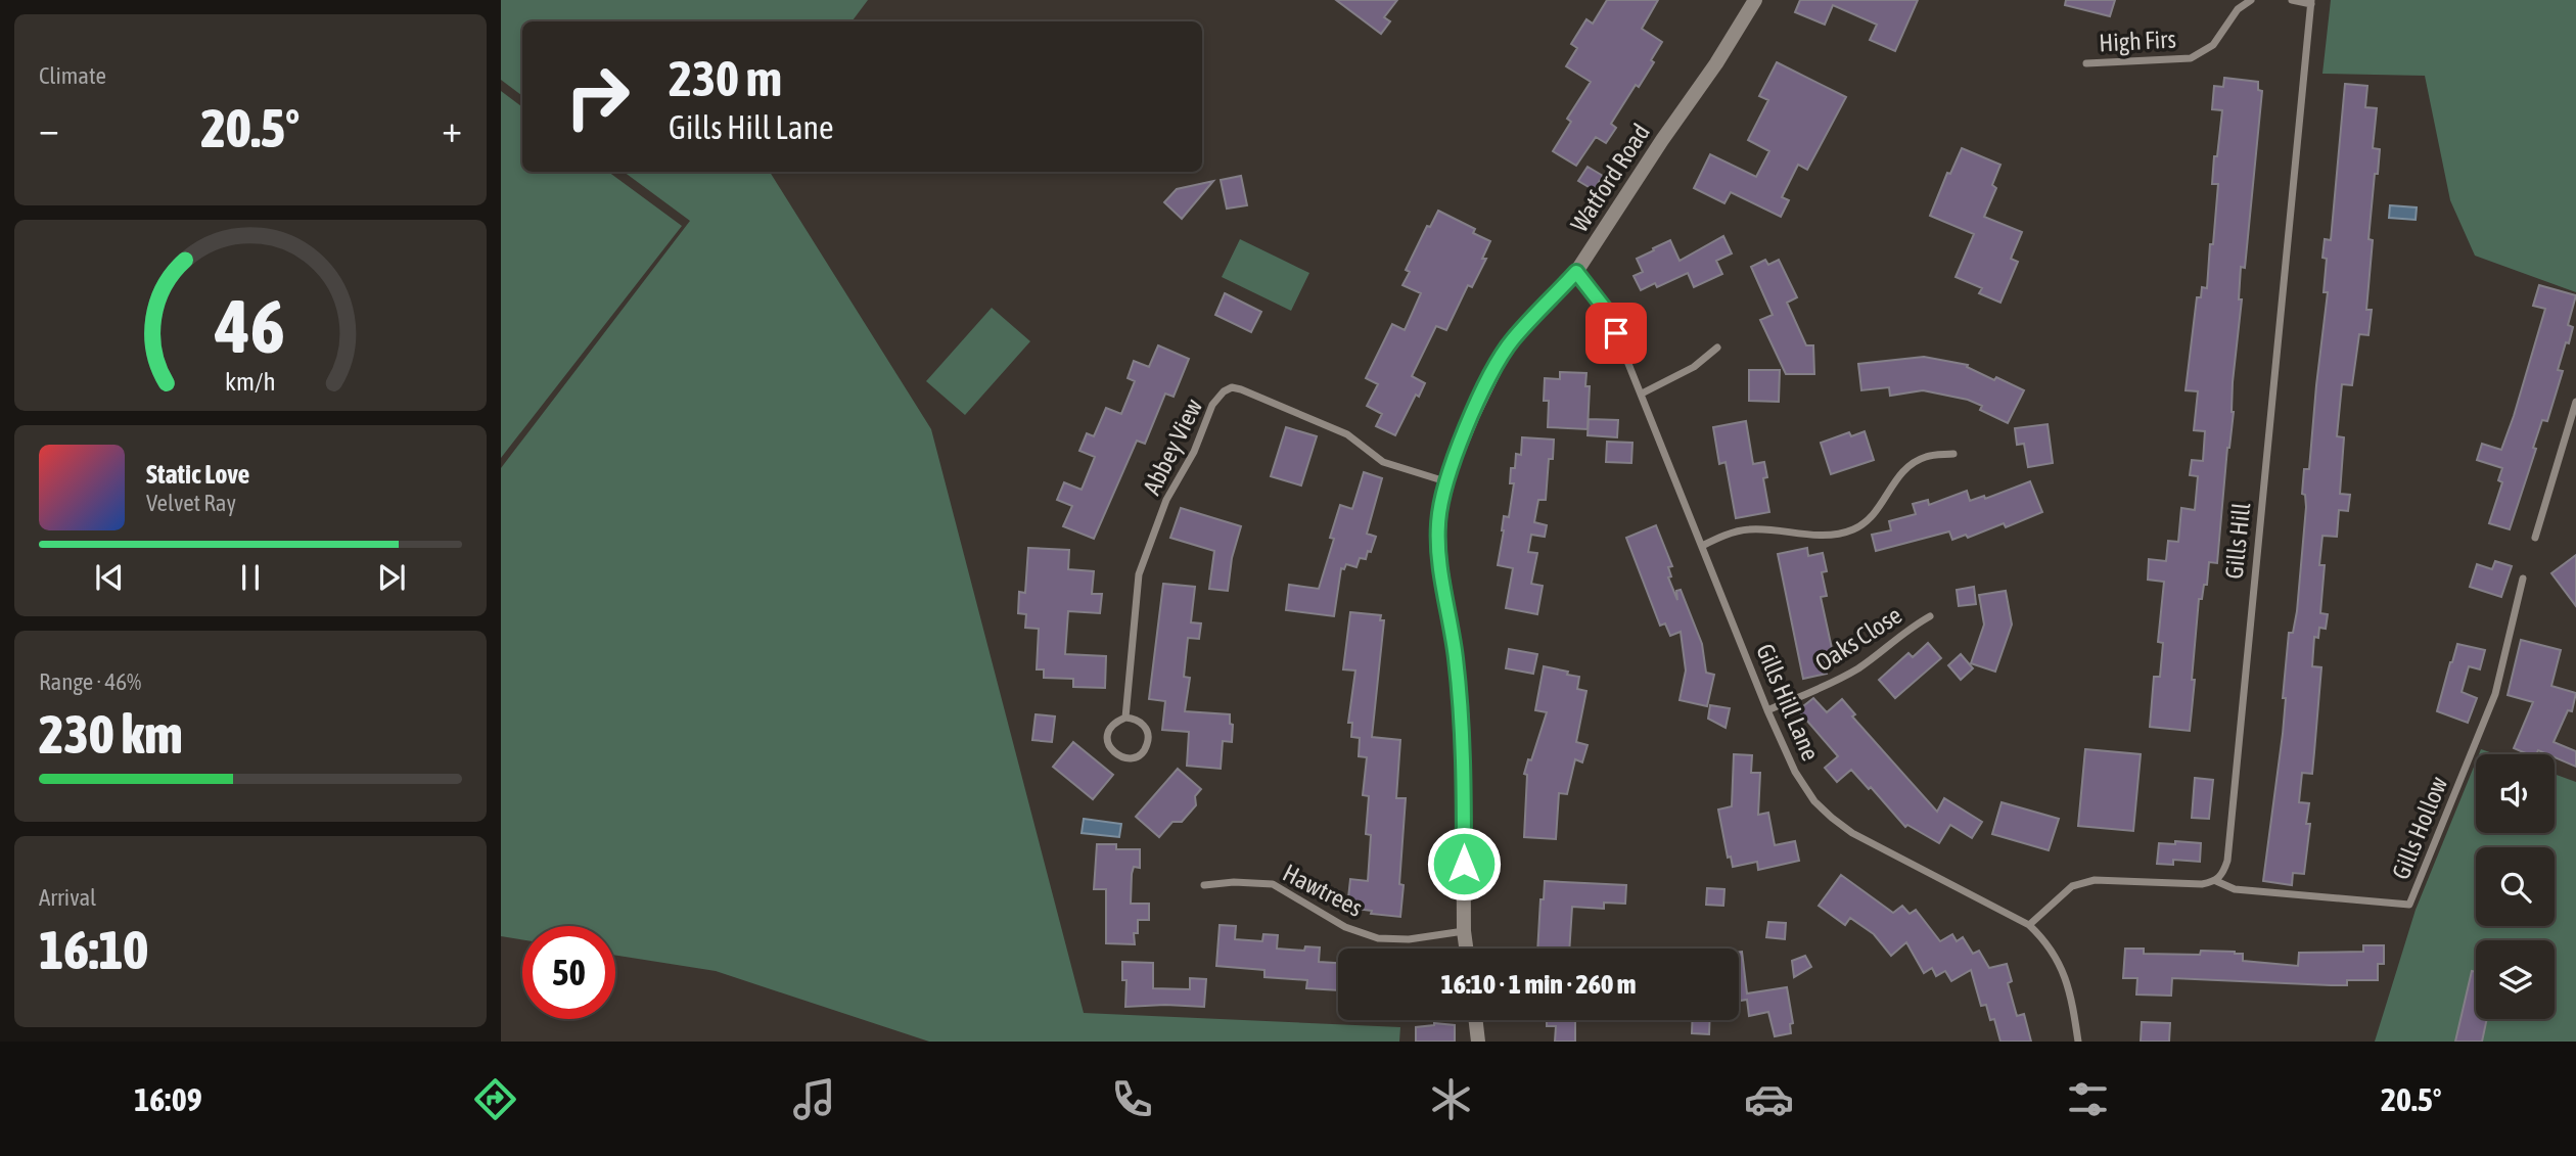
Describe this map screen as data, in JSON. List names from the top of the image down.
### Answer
{
  "streets": {
    "main road": ["Watford Road"],
    "street": [
      "High Firs",
      "Abbey View",
      "Gills Hill",
      "Oaks Close",
      "Gills Hill Lane",
      "Gills Hollow",
      "Hawtrees"
    ]
  },
  "crossings": [
    ["Watford Road", "Abbey View"],
    ["Watford Road", "Gills Hill Lane"],
    ["Watford Road", "Hawtrees"],
    ["Gills Hill", "Gills Hollow"],
    ["Oaks Close", "Gills Hill Lane"]
  ],
  "page": {
    "tile": [
      "Climate",
      ["Range · 46%", "230 km"],
      ["Arrival", "16:10"]
    ],
    "turn": ["230 m", "Gills Hill Lane"],
    "heat": ["−", "20.5°", "+"],
    "song": ["Static Love", "Velvet Ray"],
    "limit": "50",
    "trip": "16:10 · 1 min · 260 m",
    "tabs": ["16:09", "20.5°"],
    "gauge": ["46", "km/h"]
  }
}
